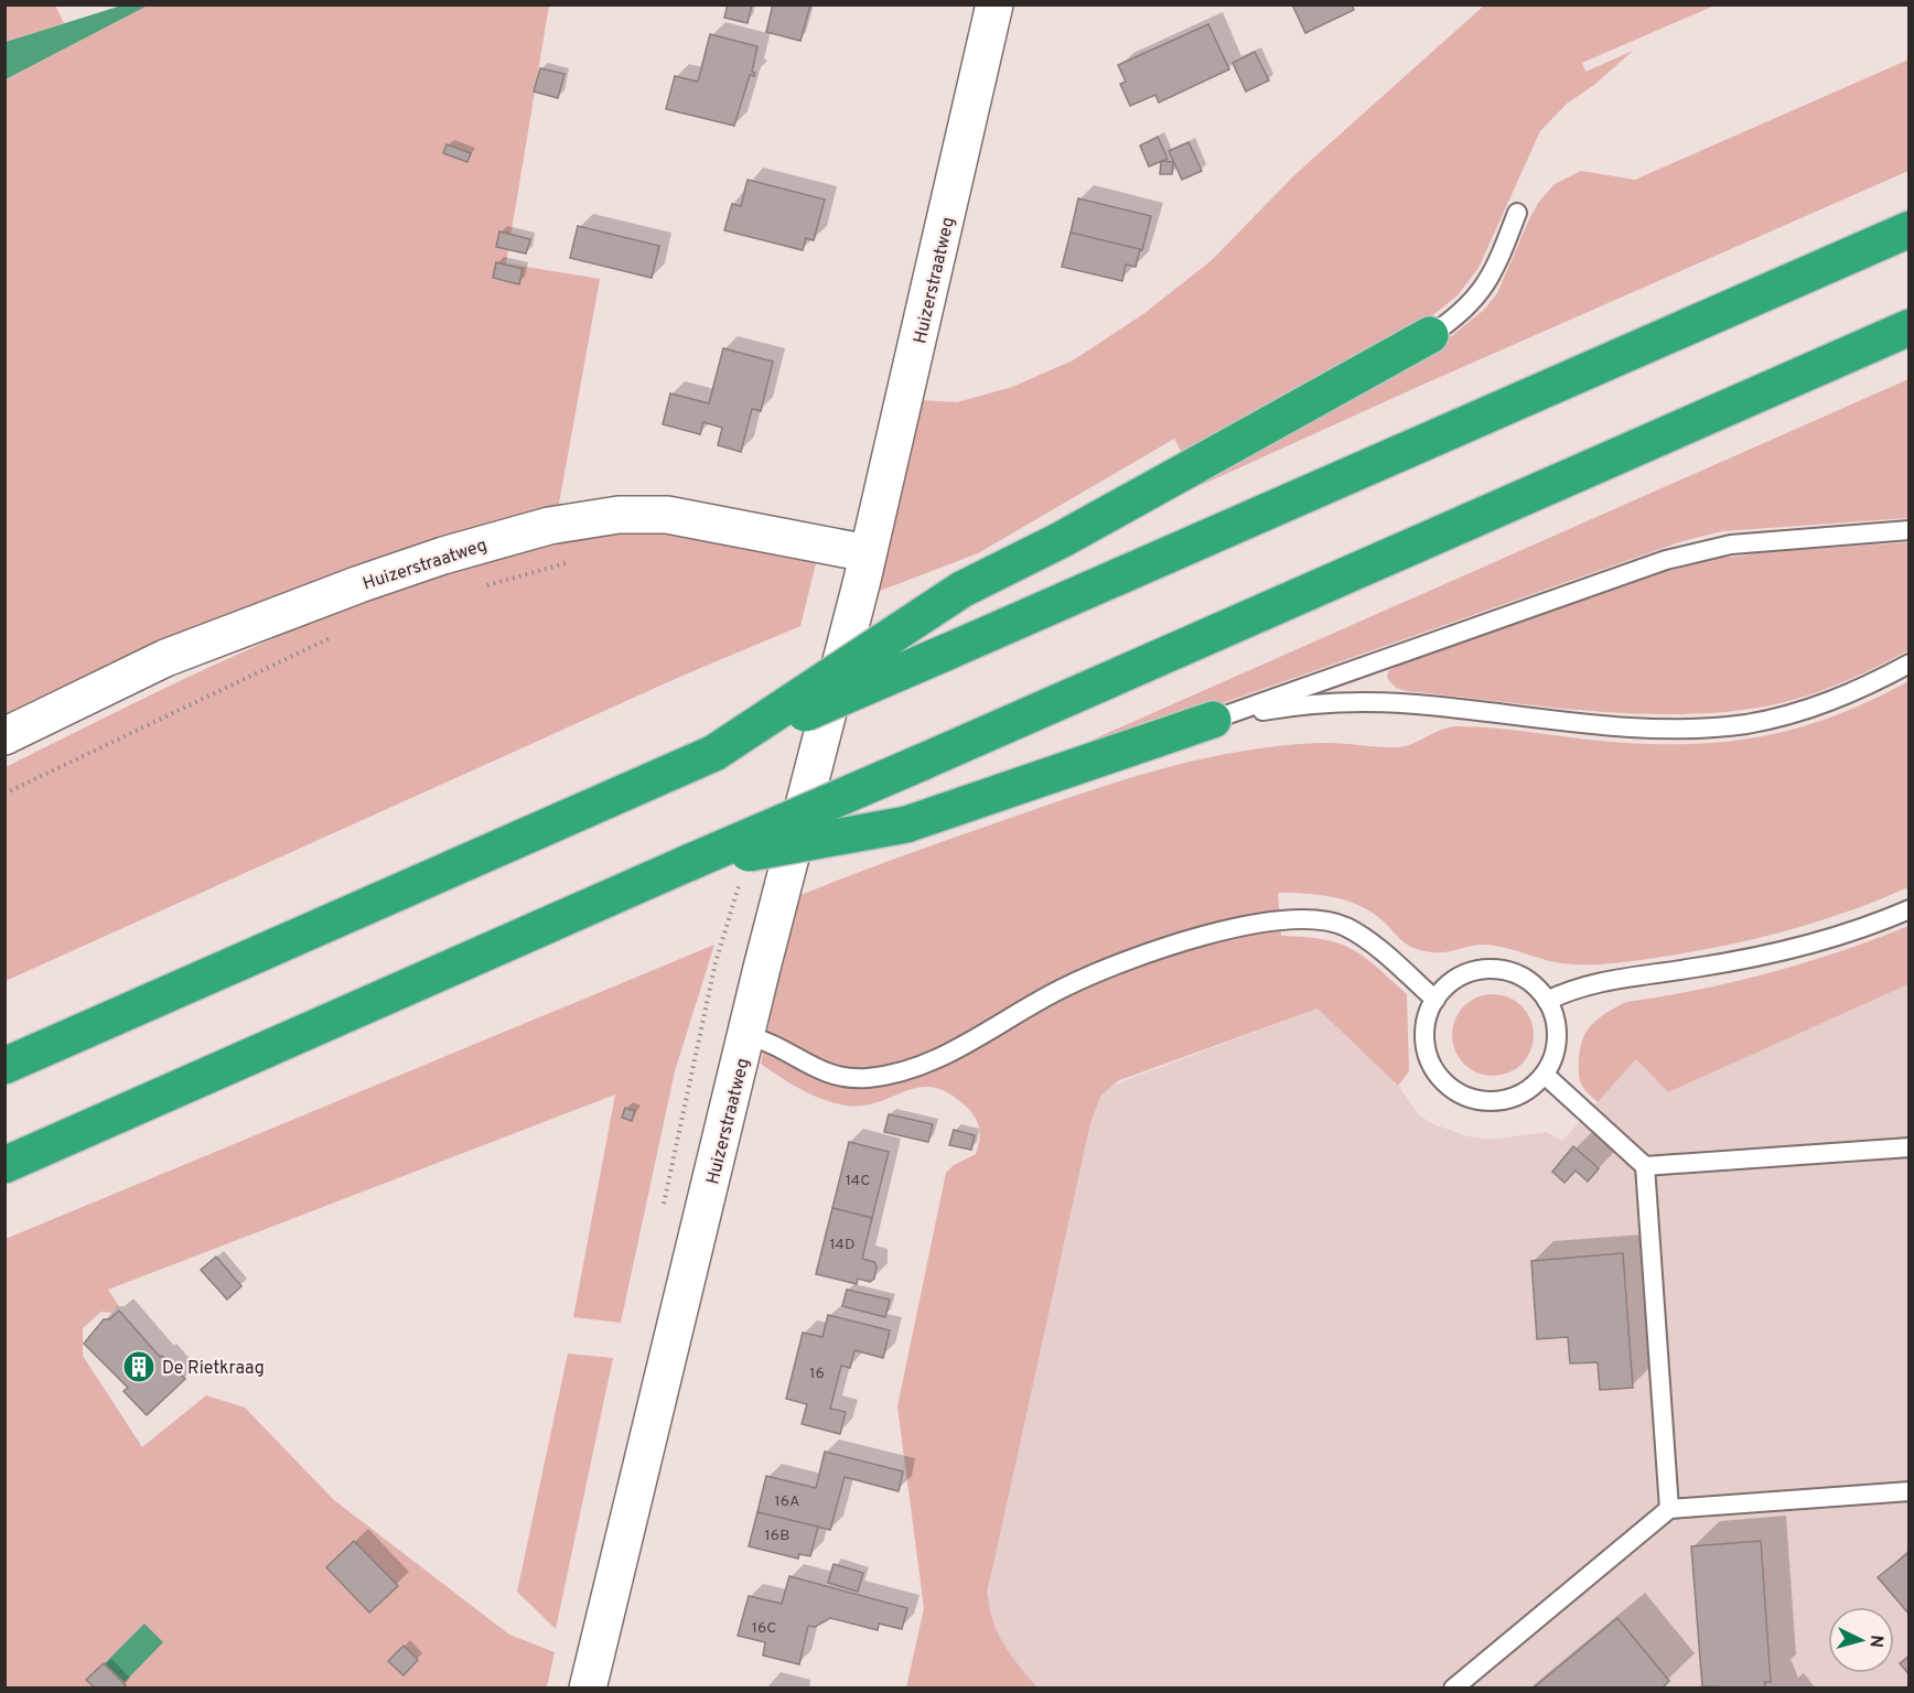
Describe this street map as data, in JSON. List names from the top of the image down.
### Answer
{
  "streets": {
    "street": ["Huizerstraatweg"]
  },
  "places": {
    "building": ["De Rietkraag"]
  },
  "house_numbers": [
    "14C",
    "14D",
    "16",
    "16A",
    "16B",
    "16C"
  ],
  "north": "right"
}
